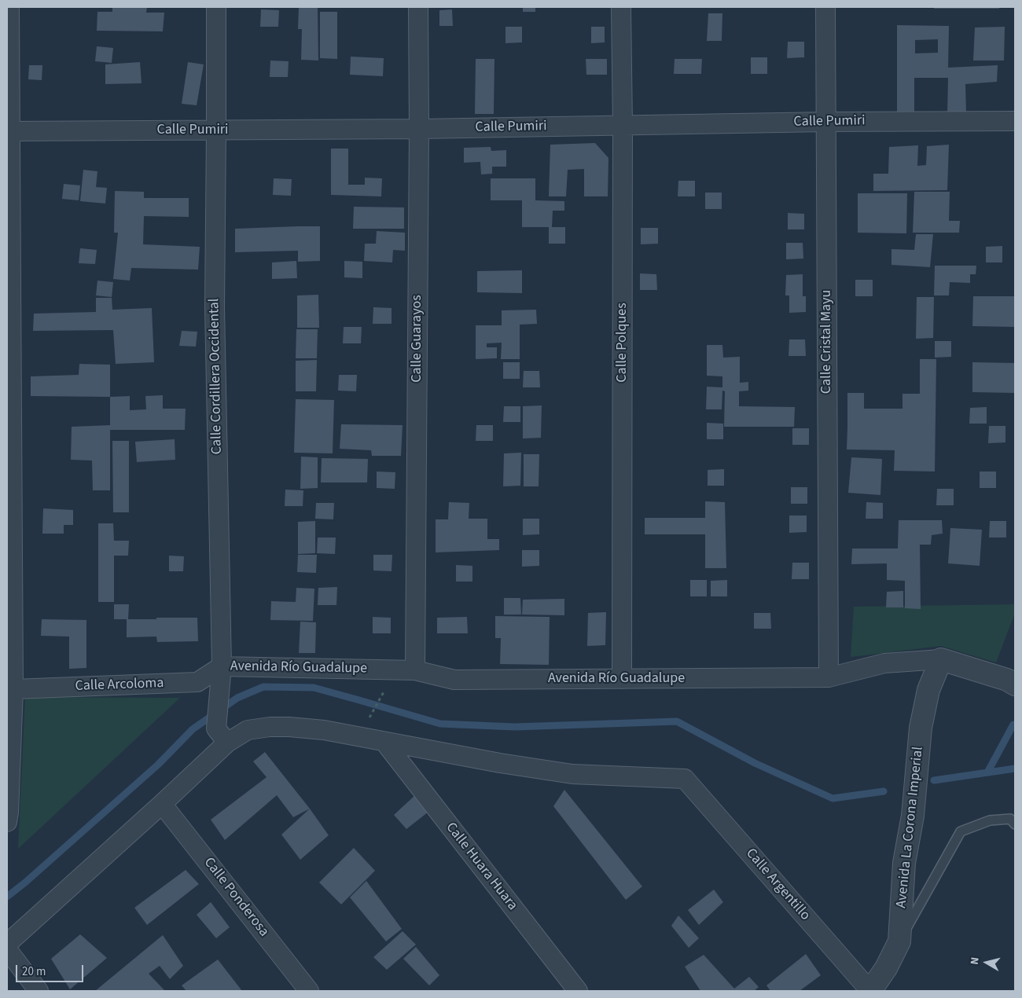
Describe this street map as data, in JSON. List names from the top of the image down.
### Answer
{
  "streets": {
    "street": [
      "Calle Pumiri",
      "Calle Guarayos",
      "Calle Cristal Mayu",
      "Calle Polques",
      "Calle Cordillera Occidental",
      "Avenida Río Guadalupe",
      "Calle Arcoloma",
      "Avenida La Corona Imperial",
      "Calle Huara Huara",
      "Calle Argentillo",
      "Calle Ponderosa"
    ]
  },
  "crossings": [
    ["Calle Pumiri", "Calle Guarayos"],
    ["Calle Pumiri", "Calle Cristal Mayu"],
    ["Calle Pumiri", "Calle Polques"],
    ["Calle Pumiri", "Calle Cordillera Occidental"],
    ["Calle Guarayos", "Avenida Río Guadalupe"],
    ["Calle Cristal Mayu", "Avenida Río Guadalupe"],
    ["Calle Polques", "Avenida Río Guadalupe"],
    ["Calle Cordillera Occidental", "Avenida Río Guadalupe"],
    ["Calle Cordillera Occidental", "Calle Arcoloma"],
    ["Avenida Río Guadalupe", "Calle Arcoloma"],
    ["Avenida Río Guadalupe", "Avenida La Corona Imperial"],
    ["Avenida La Corona Imperial", "Calle Argentillo"],
    ["Calle Huara Huara", "Calle Argentillo"]
  ],
  "scale_bar": "20 m",
  "north": "left"
}
